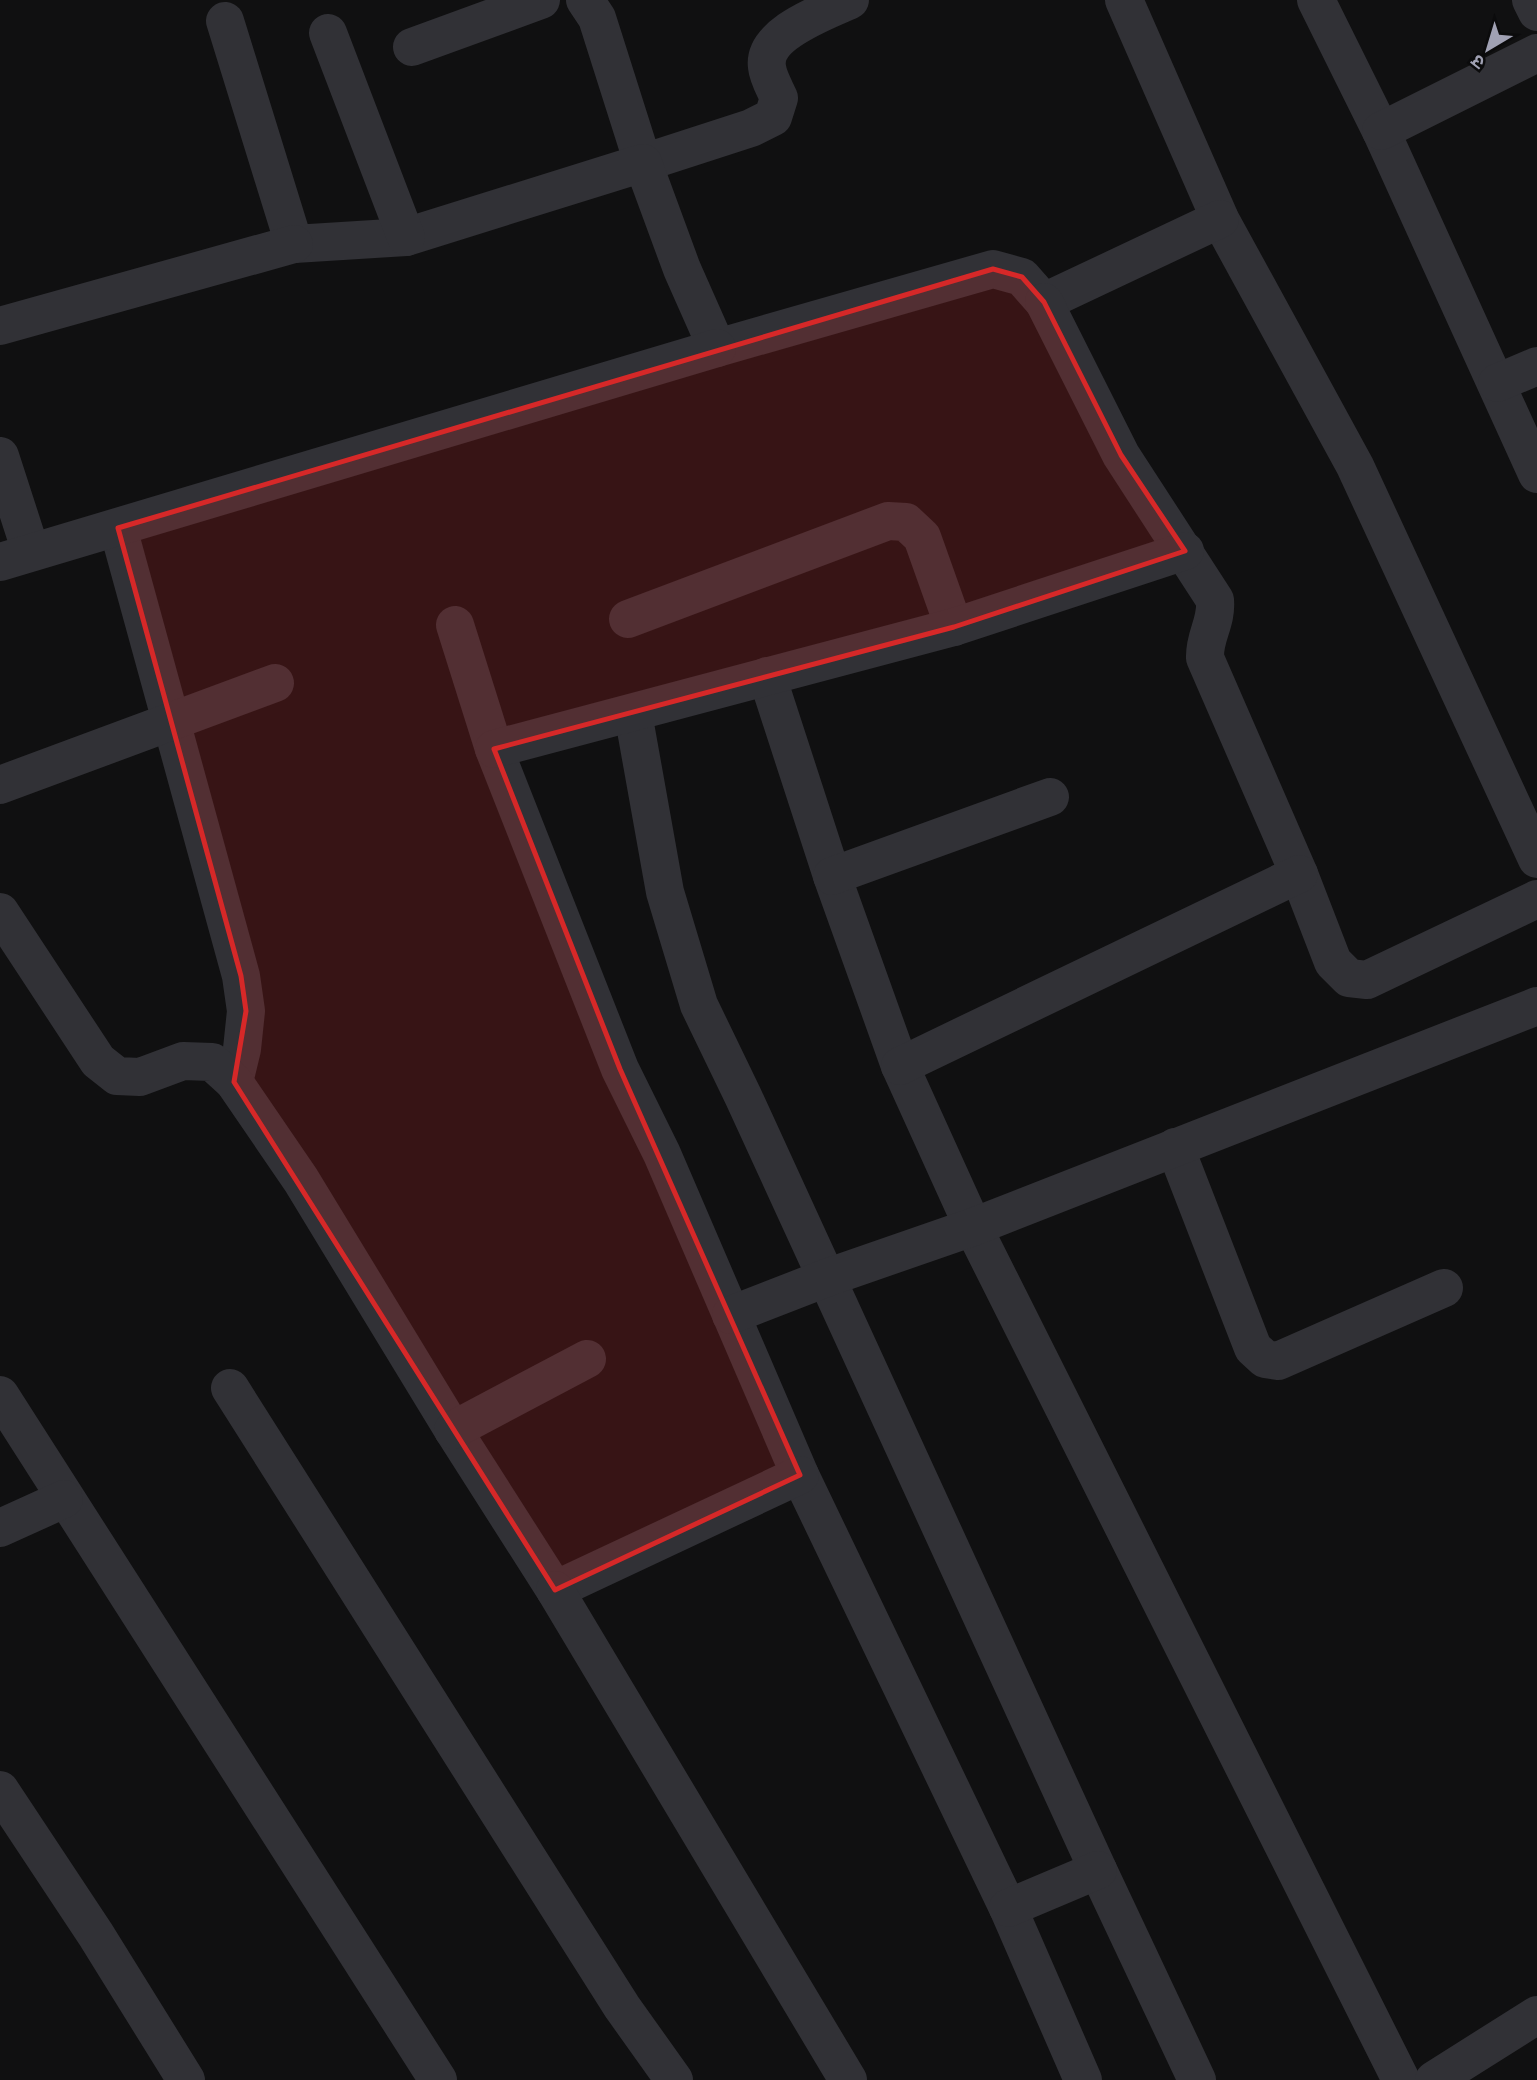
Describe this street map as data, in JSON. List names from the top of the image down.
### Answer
{
  "north": "bottom left"
}
